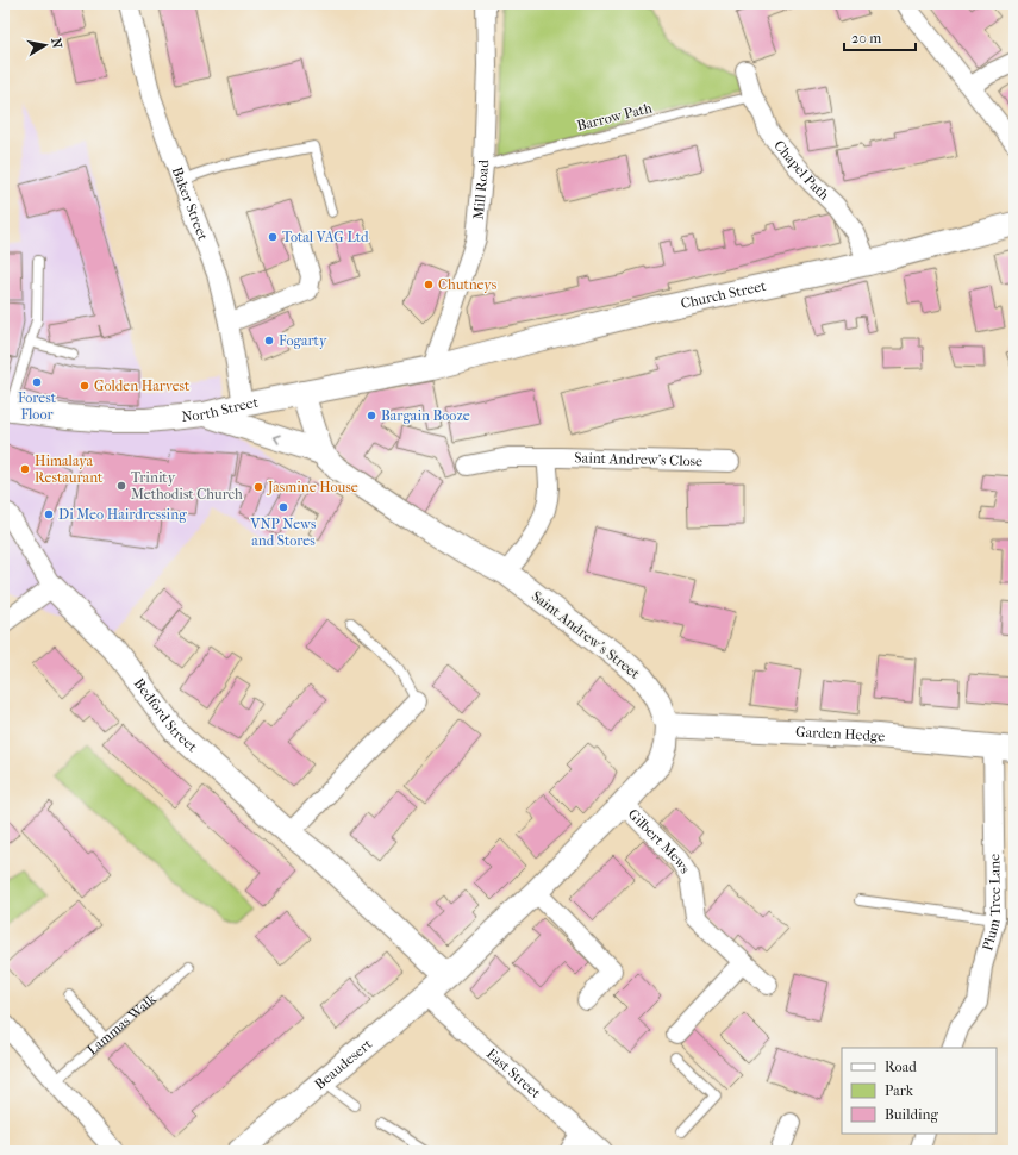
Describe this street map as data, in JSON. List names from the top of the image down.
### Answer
{
  "streets": {
    "street": [
      "Chapel Path",
      "Mill Road",
      "Baker Street",
      "Church Street",
      "North Street",
      "Saint Andrew's Close",
      "Saint Andrew's Street",
      "Bedford Street",
      "Garden Hedge",
      "Gilbert Mews",
      "Plum Tree Lane",
      "Beaudesert",
      "East Street"
    ],
    "lane": ["Barrow Path", "Lammas Walk"]
  },
  "crossings": [
    ["Barrow Path", "Chapel Path"],
    ["Barrow Path", "Mill Road"],
    ["Chapel Path", "Church Street"],
    ["Mill Road", "Church Street"],
    ["Mill Road", "North Street"],
    ["Baker Street", "North Street"],
    ["Church Street", "North Street"],
    ["North Street", "Saint Andrew's Street"],
    ["Saint Andrew's Street", "Bedford Street"],
    ["Saint Andrew's Street", "Garden Hedge"],
    ["Saint Andrew's Street", "Gilbert Mews"],
    ["Saint Andrew's Street", "Beaudesert"],
    ["Bedford Street", "Beaudesert"],
    ["Garden Hedge", "Plum Tree Lane"],
    ["Beaudesert", "East Street"]
  ],
  "places": [
    "Total VAG Ltd",
    "Chutneys",
    "Fogarty",
    "Forest Floor",
    "Golden Harvest",
    "Bargain Booze",
    "Himalaya Restaurant",
    "Trinity Methodist Church",
    "Jasmine House",
    "VNP News and Stores",
    "Di Meo Hairdressing"
  ],
  "legend": ["Road", "Park", "Building"],
  "scale_bar": "20 m",
  "north": "right"
}
